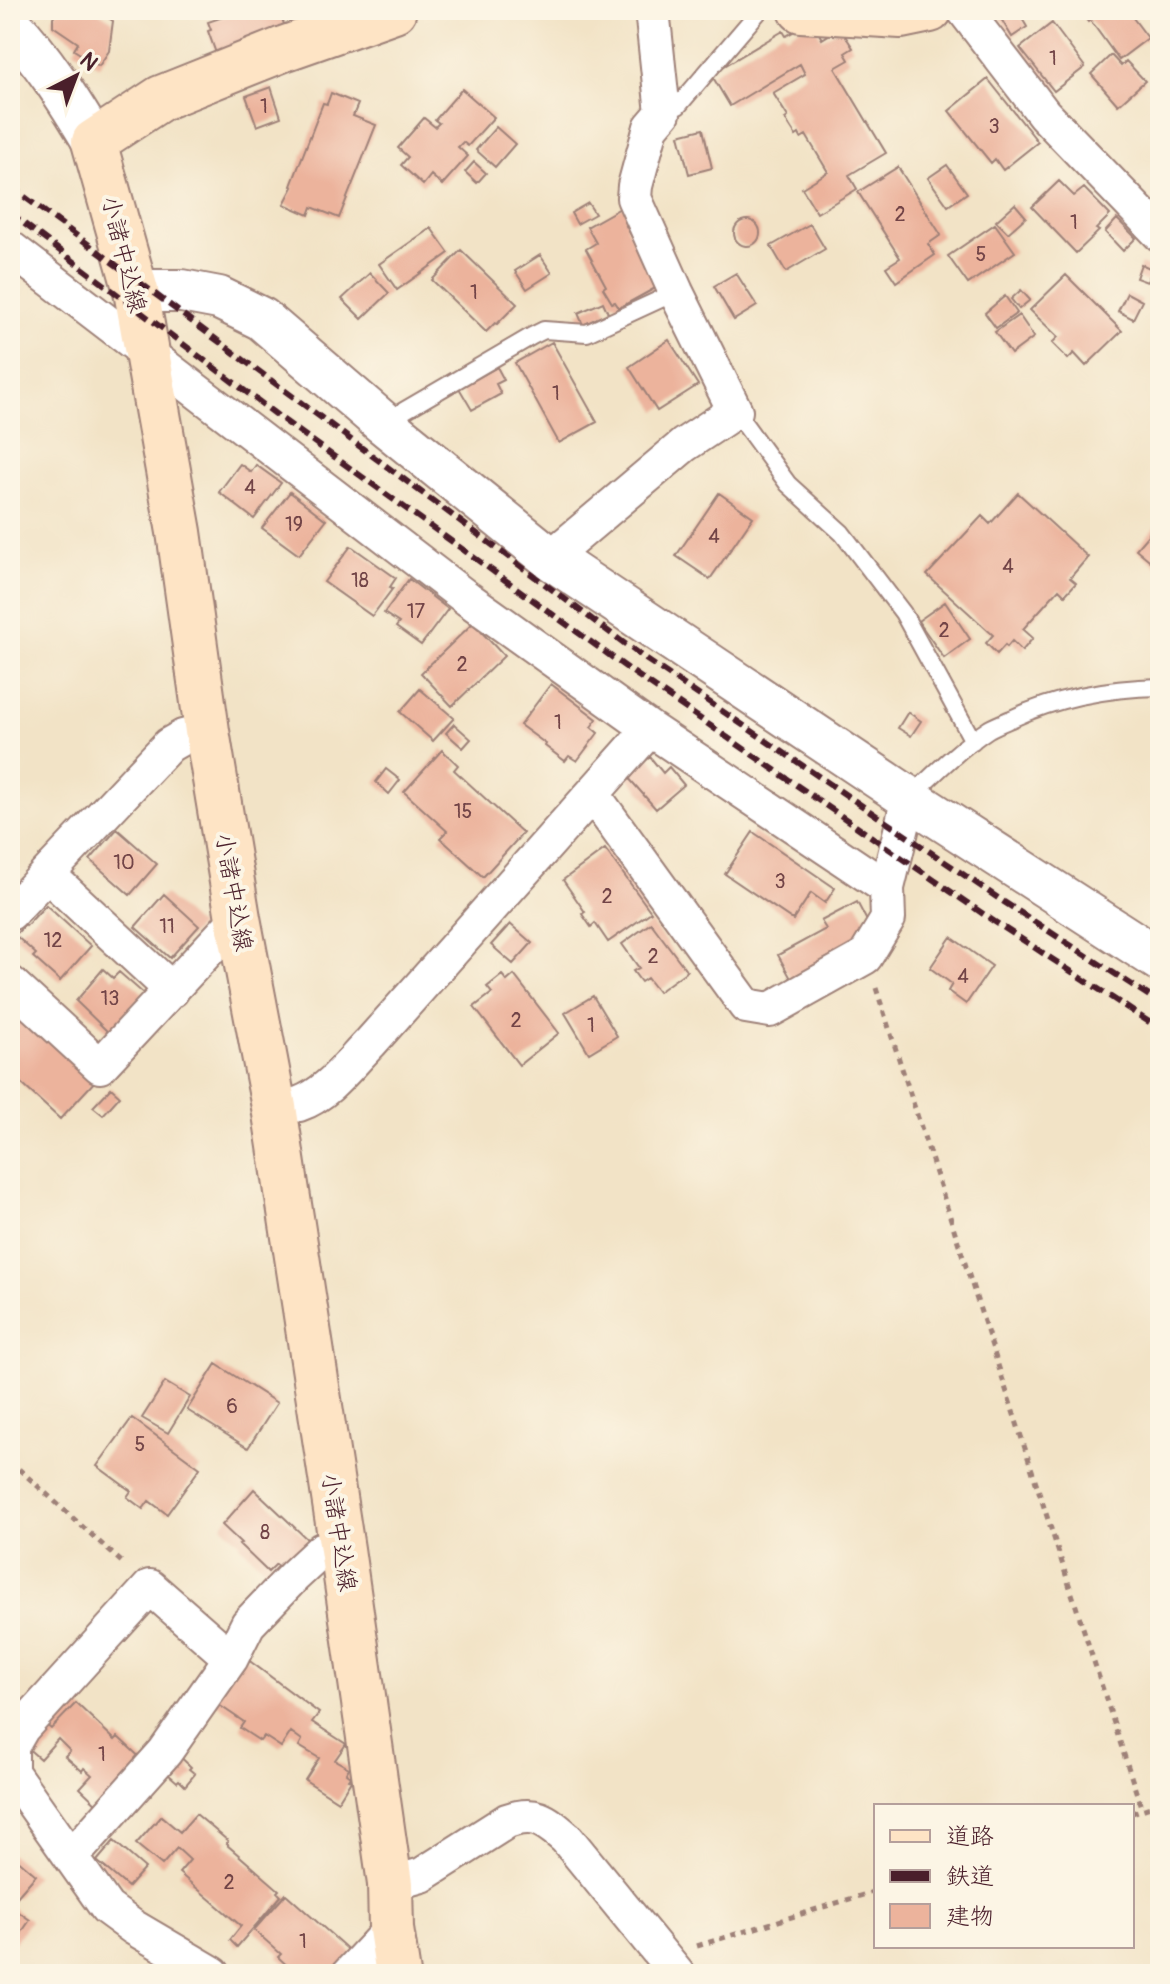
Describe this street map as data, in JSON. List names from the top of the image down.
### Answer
{
  "streets": {
    "main road": ["小諸中込線"]
  },
  "house_numbers": [
    "1",
    "1",
    "3",
    "2",
    "1",
    "5",
    "1",
    "1",
    "4",
    "19",
    "4",
    "4",
    "18",
    "17",
    "2",
    "2",
    "1",
    "15",
    "10",
    "3",
    "2",
    "11",
    "12",
    "2",
    "4",
    "13",
    "2",
    "1",
    "6",
    "5",
    "8",
    "1",
    "2",
    "1"
  ],
  "legend": ["道路", "鉄道", "建物"],
  "north": "top right"
}
